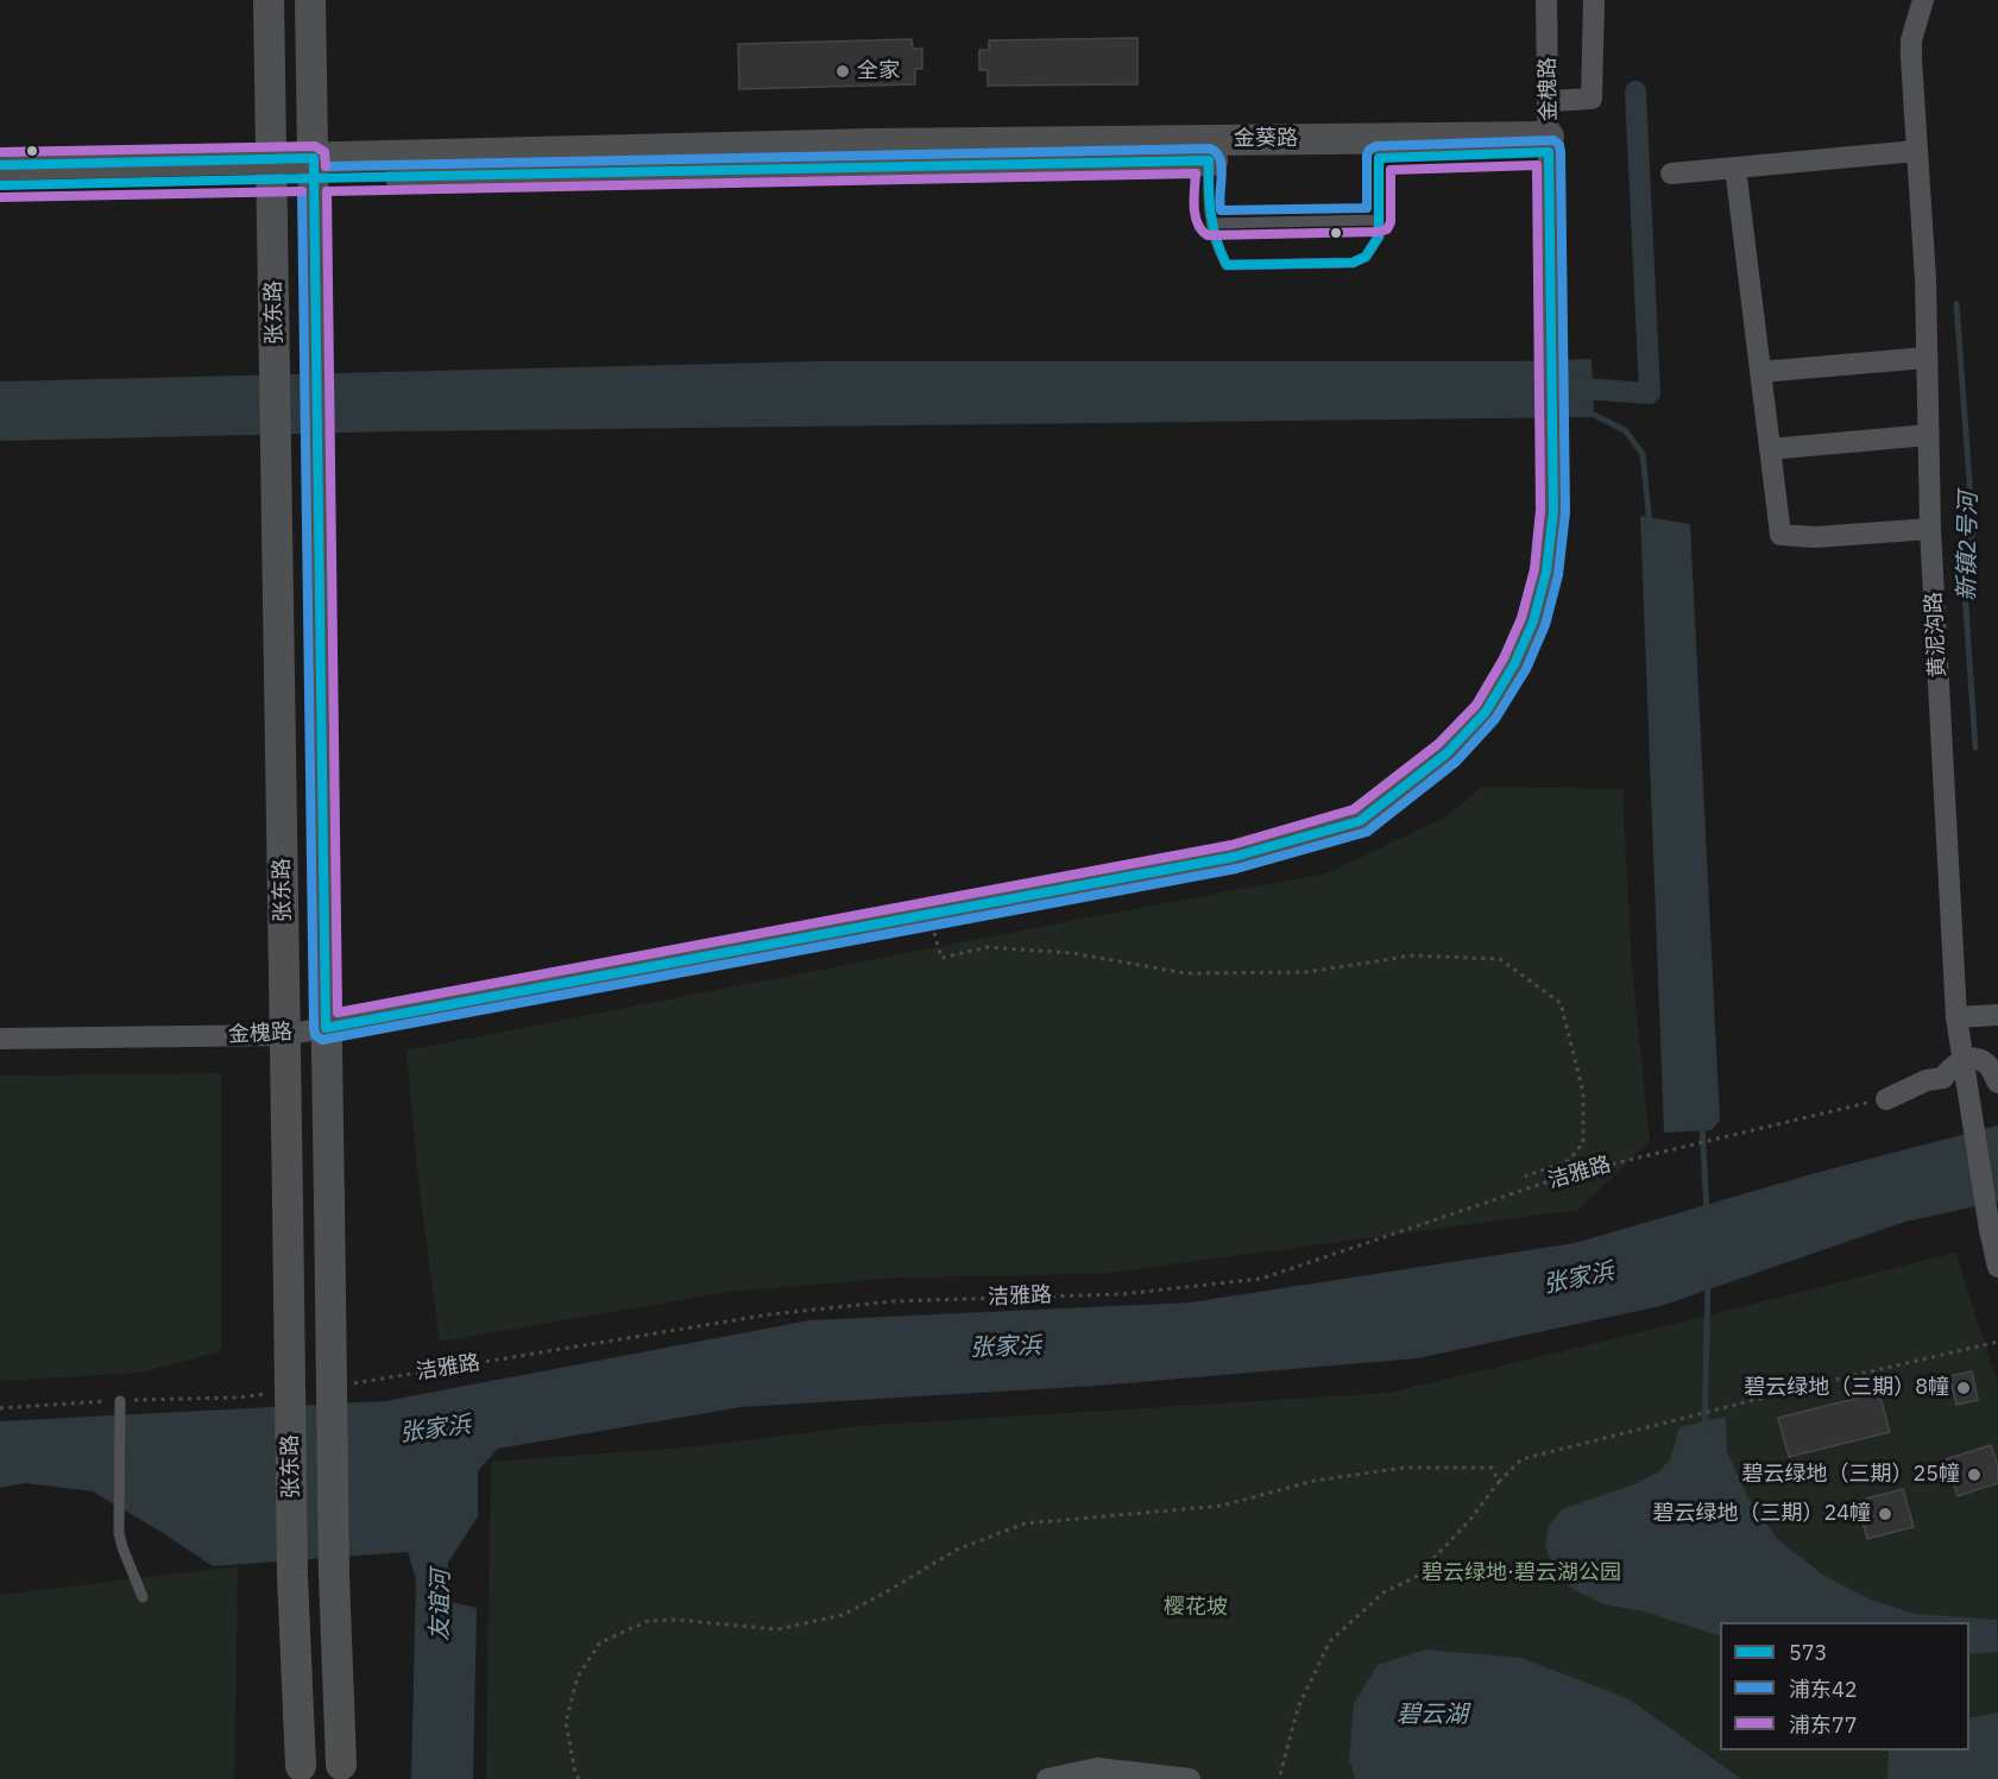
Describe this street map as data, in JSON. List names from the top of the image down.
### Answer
{
  "streets": {
    "main road": ["金葵路", "张东路"],
    "street": ["金槐路", "黄泥沟路"],
    "path": ["洁雅路"]
  },
  "crossings": [
    ["金槐路", "金葵路"],
    ["金槐路", "张东路"],
    ["金葵路", "张东路"]
  ],
  "water": [
    "新镇2号河",
    "张家浜",
    "友谊河",
    "碧云湖"
  ],
  "parks": ["碧云绿地·碧云湖公园", "樱花坡"],
  "places": [
    "全家",
    "碧云绿地（三期）8幢",
    "碧云绿地（三期）25幢",
    "碧云绿地（三期）24幢"
  ],
  "lines": ["transit line 浦东42", "transit line 浦东77", "transit line 573"],
  "legend": ["573", "浦东42", "浦东77"]
}
